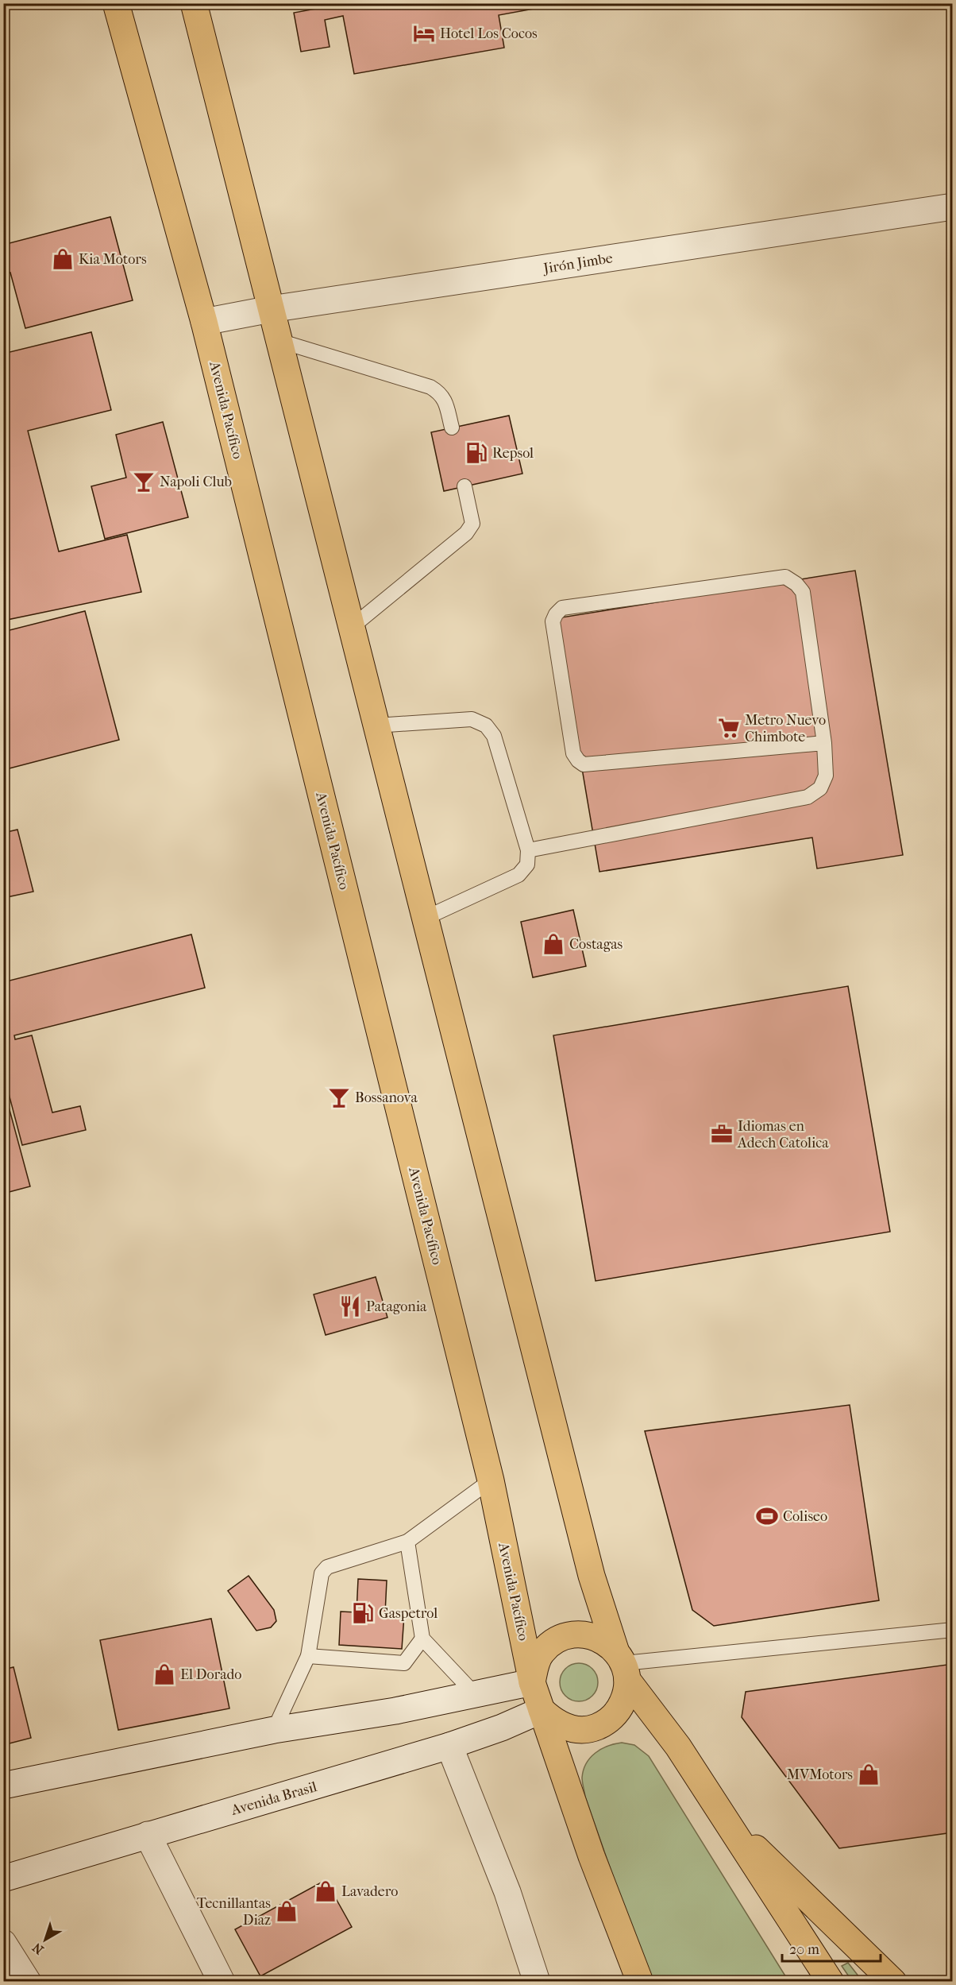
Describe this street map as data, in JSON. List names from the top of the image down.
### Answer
{
  "streets": {
    "main road": ["Avenida Pacífico"],
    "street": ["Jirón Jimbe", "Avenida Brasil"]
  },
  "crossings": [
    ["Jirón Jimbe", "Avenida Pacífico"],
    ["Avenida Pacífico", "Avenida Brasil"]
  ],
  "places": {
    "hotel": ["Hotel Los Cocos"],
    "shop": [
      "Kia Motors",
      "Costagas",
      "El Dorado",
      "MVMotors",
      "Lavadero",
      "Tecnillantas Diaz"
    ],
    "fuel station": ["Repsol", "Gaspetrol"],
    "bar": ["Napoli Club", "Bossanova"],
    "supermarket": ["Metro Nuevo Chimbote"],
    "office": ["Idiomas en Adech Catolica"],
    "restaurant": ["Patagonia"],
    "sports": ["Coliseo"]
  },
  "scale_bar": "20 m",
  "north": "bottom left"
}
